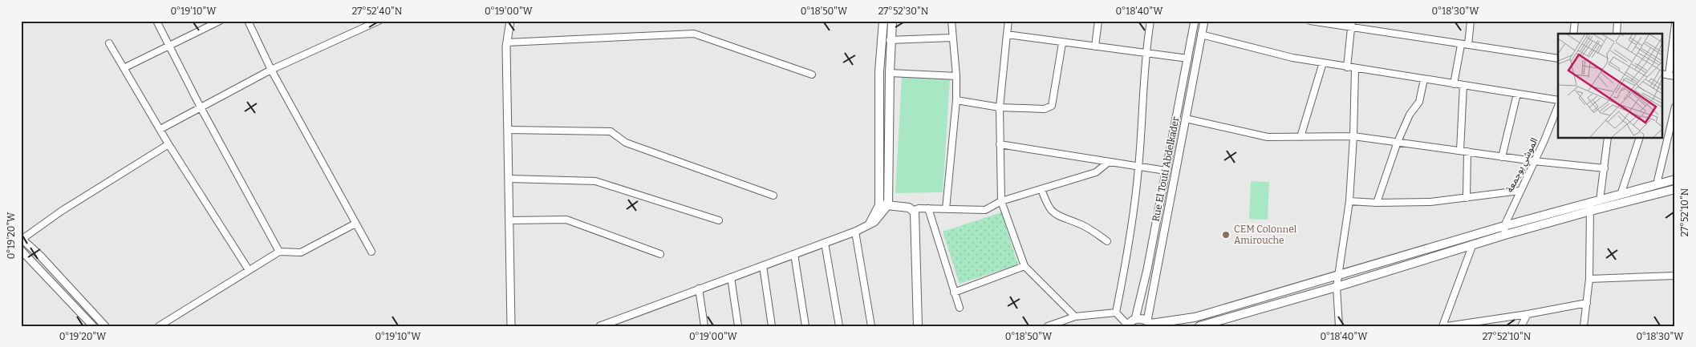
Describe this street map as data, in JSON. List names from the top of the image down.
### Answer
{
  "streets": {
    "street": ["الموشي بوجمعة", "Rue El Touti Abdelkader"]
  },
  "places": ["CEM Colonnel Amirouche"],
  "coordinates": [
    "0°19'10\"W",
    "27°52'40\"N",
    "0°19'00\"W",
    "0°18'50\"W",
    "27°52'30\"N",
    "0°18'40\"W",
    "0°18'30\"W",
    "27°52'10\"N",
    "0°19'20\"W"
  ]
}
